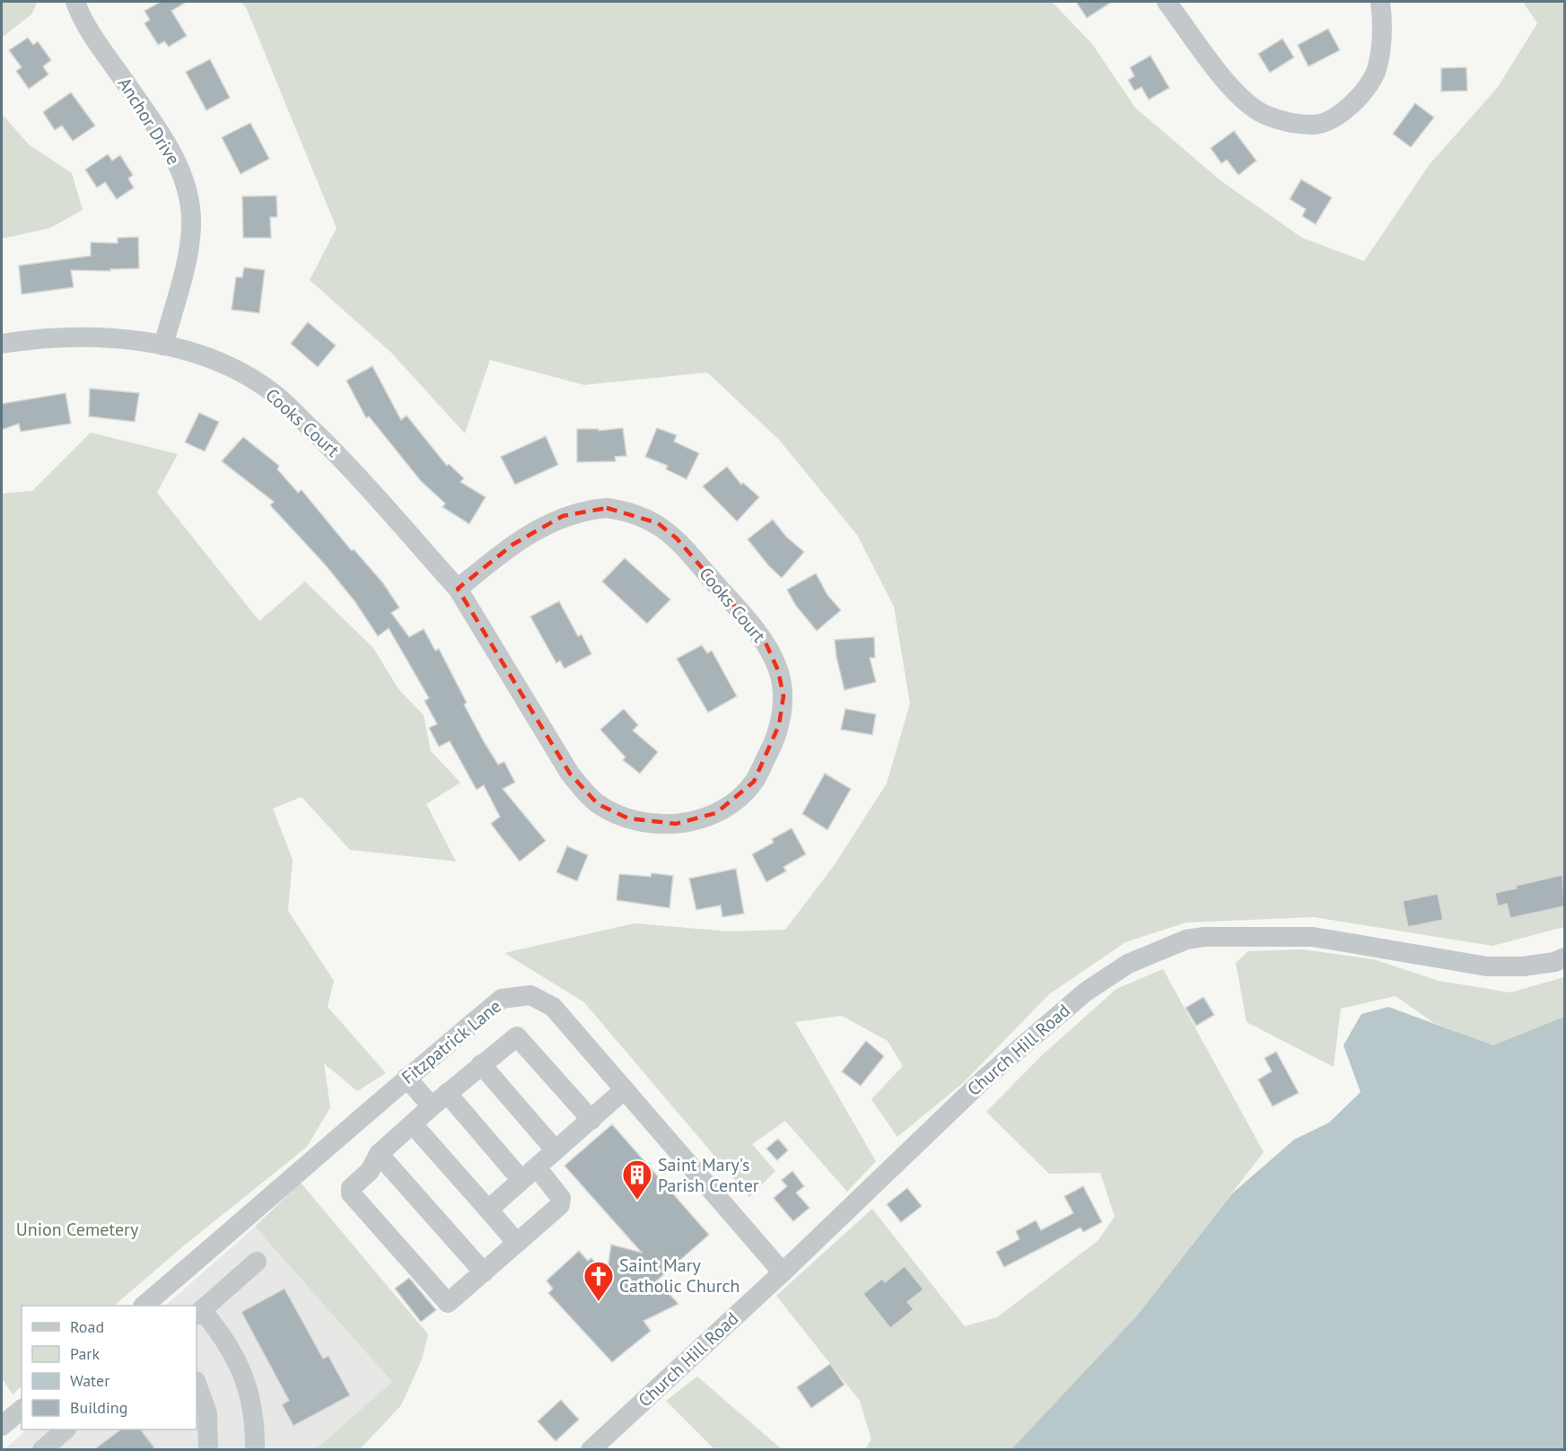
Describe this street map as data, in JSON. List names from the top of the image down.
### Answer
{
  "streets": {
    "street": [
      "Anchor Drive",
      "Cooks Court",
      "Fitzpatrick Lane",
      "Church Hill Road"
    ]
  },
  "crossings": [
    ["Anchor Drive", "Cooks Court"],
    ["Fitzpatrick Lane", "Church Hill Road"]
  ],
  "parks": ["Union Cemetery"],
  "places": {
    "building": ["Saint Mary's Parish Center"],
    "church": ["Saint Mary Catholic Church"]
  },
  "legend": [
    "Road",
    "Park",
    "Water",
    "Building"
  ]
}
